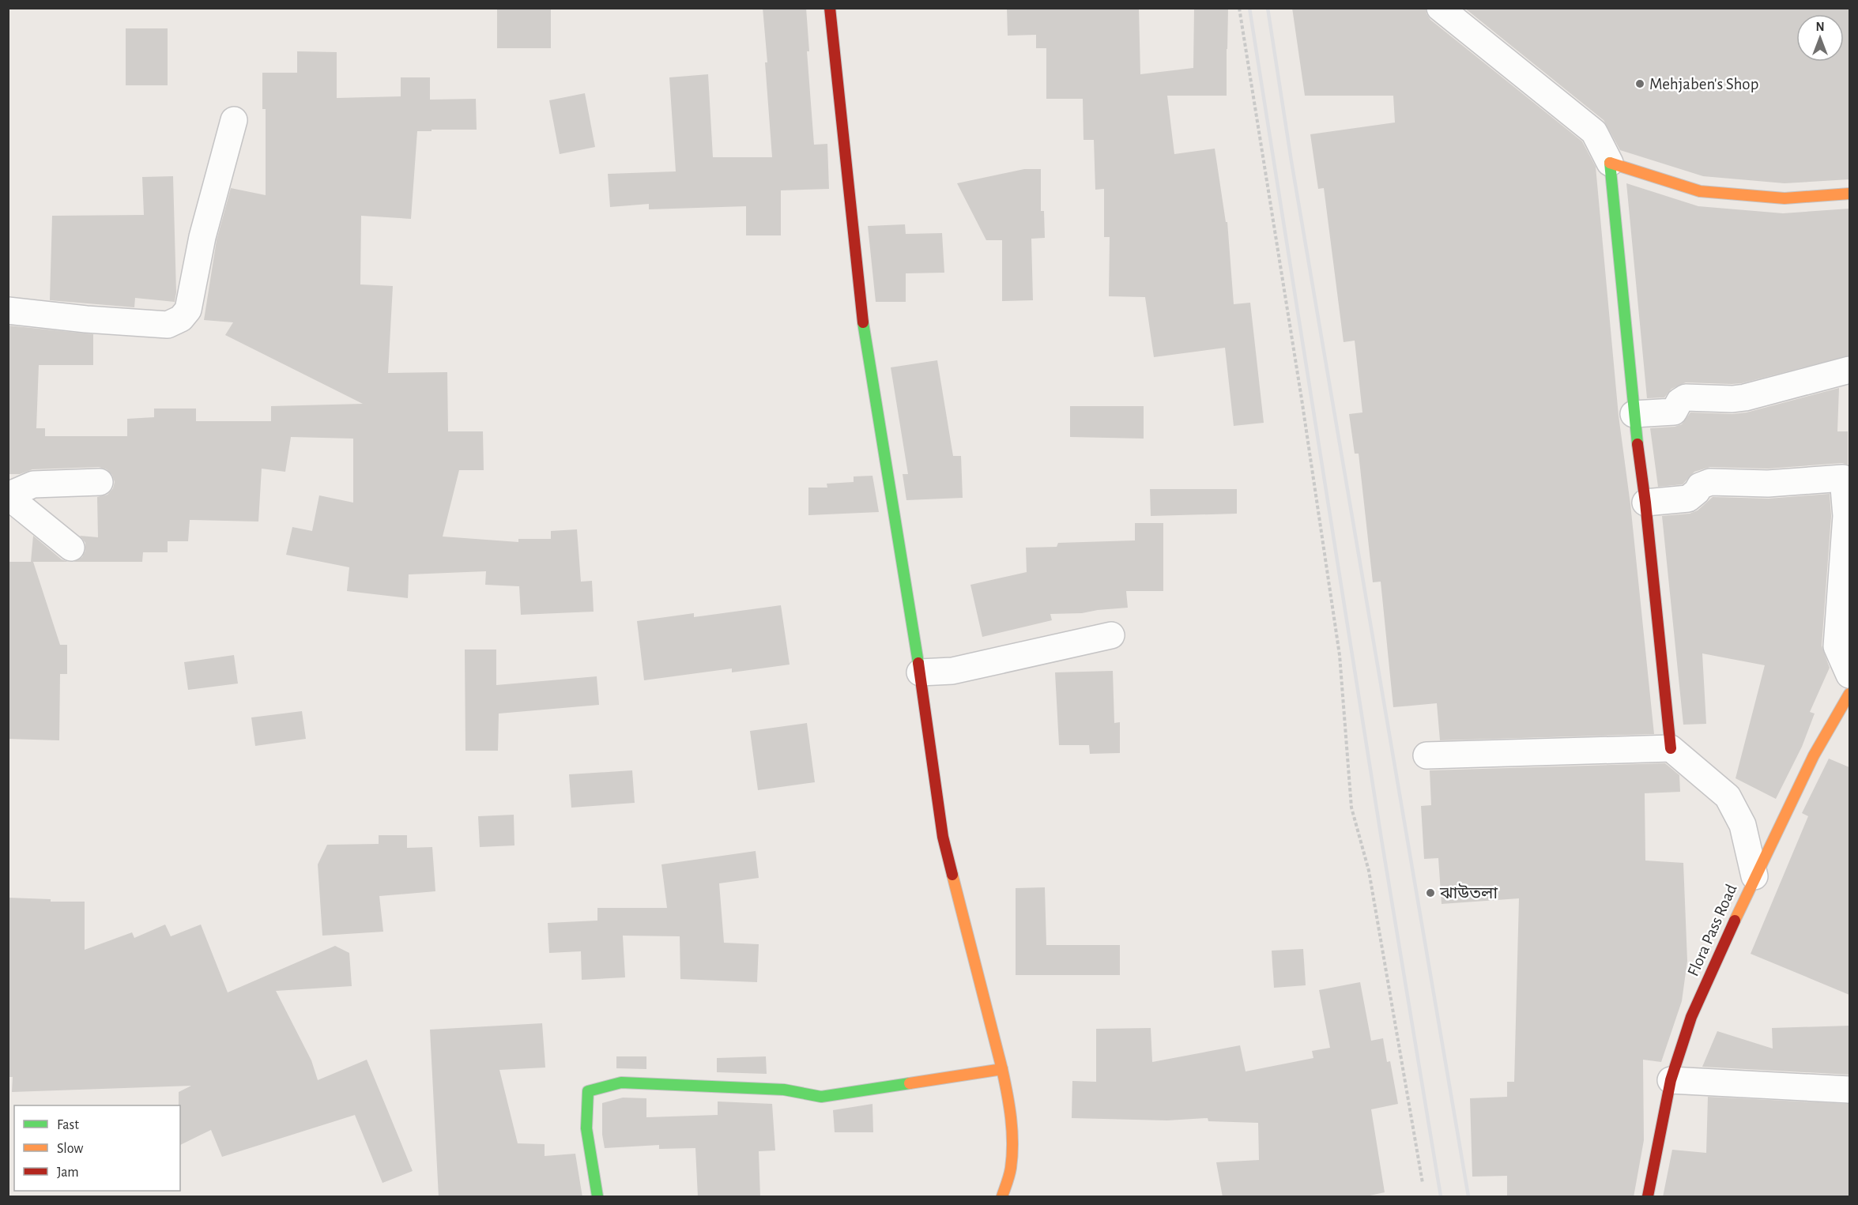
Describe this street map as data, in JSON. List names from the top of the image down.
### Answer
{
  "streets": {
    "street": ["Flora Pass Road"]
  },
  "places": ["Mehjaben's Shop", "ঝাউতলা"],
  "legend": ["Fast", "Slow", "Jam"],
  "north": "top"
}
